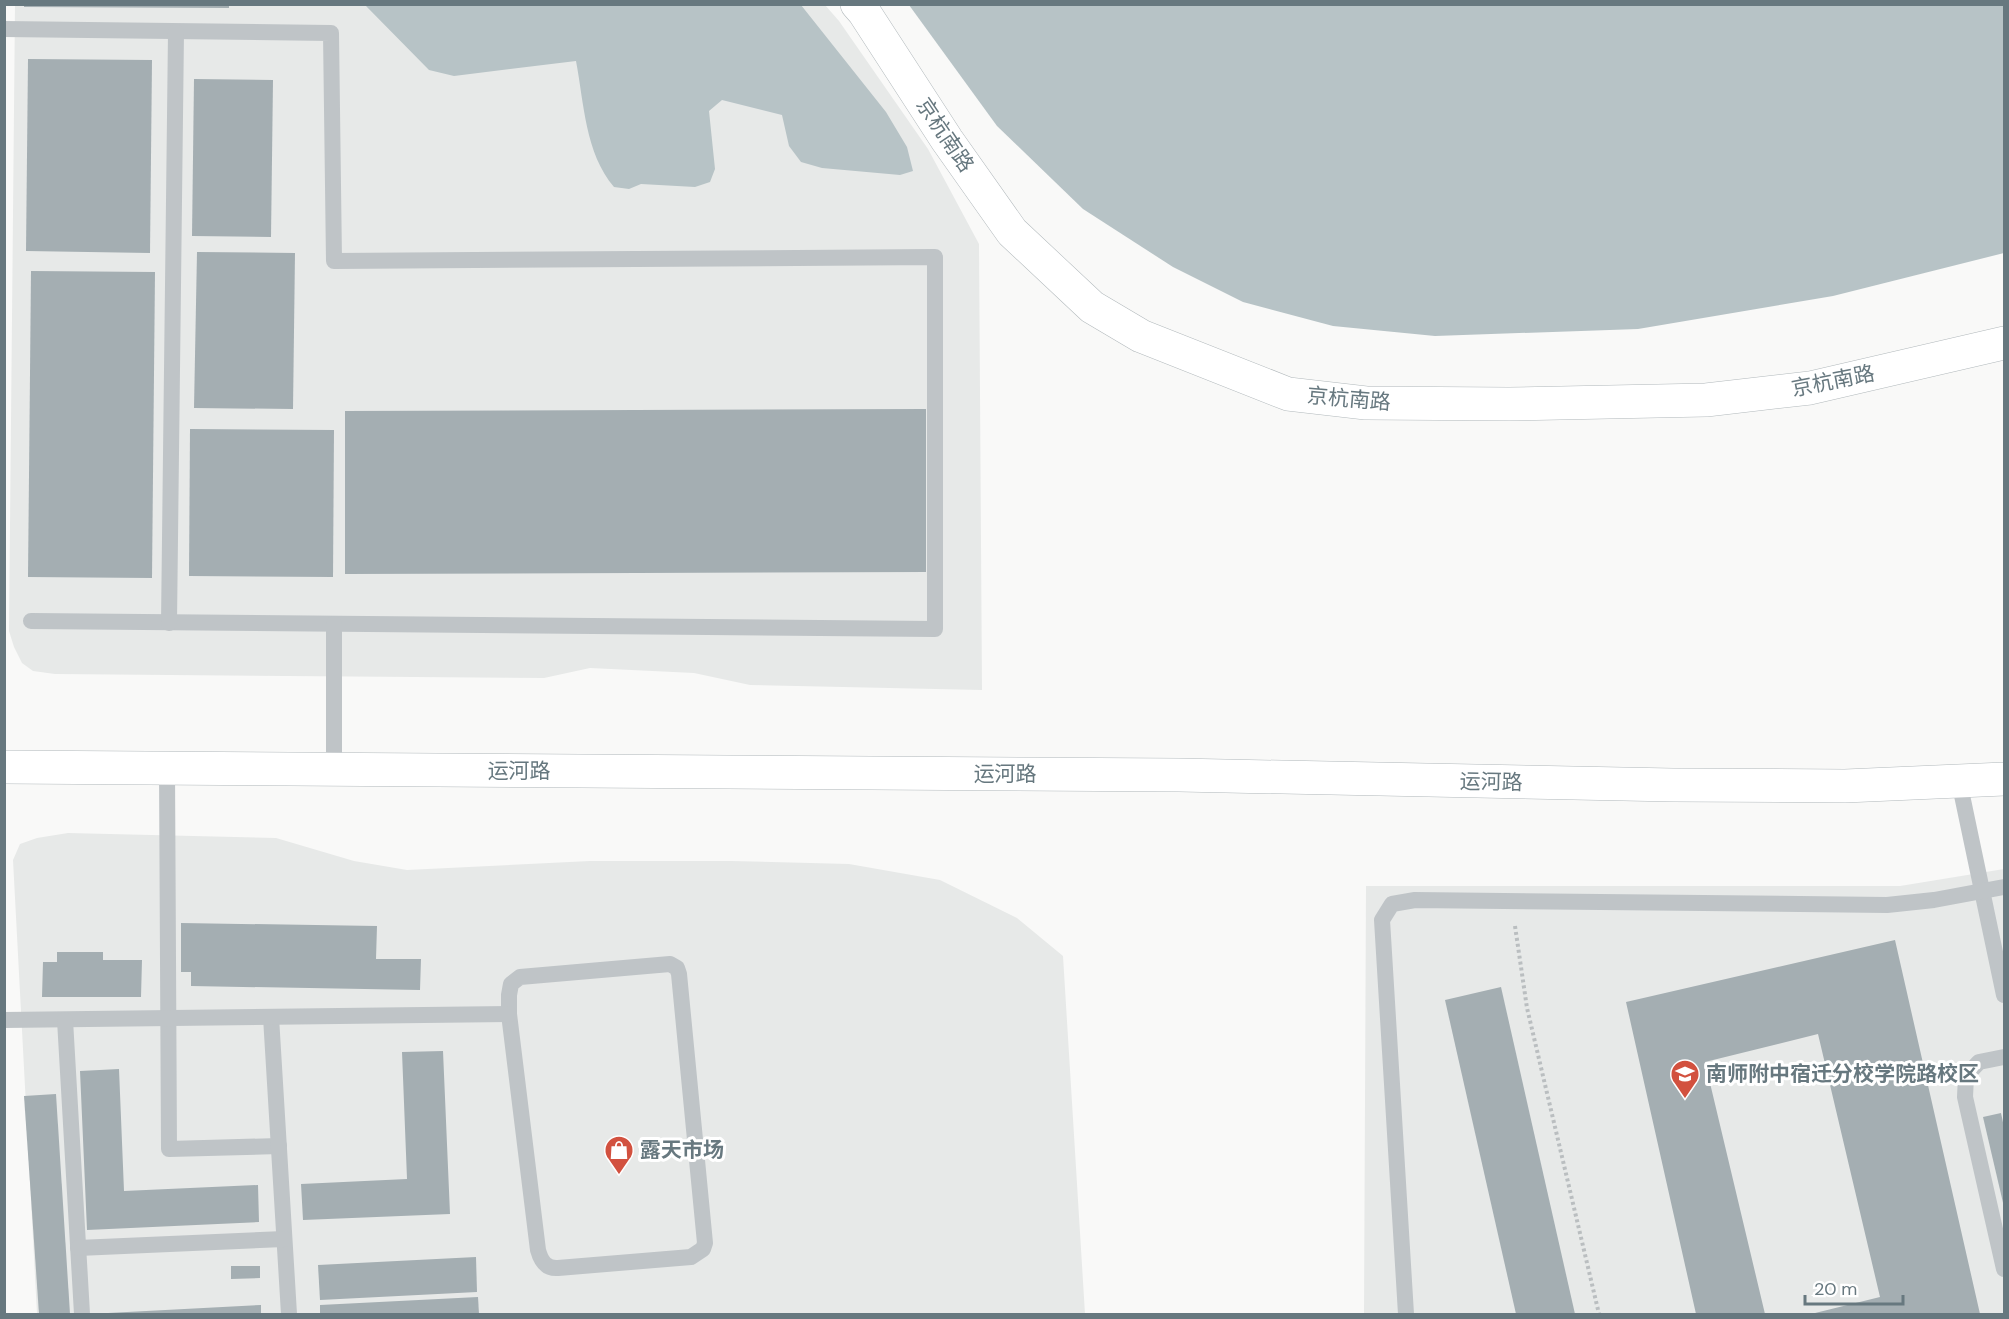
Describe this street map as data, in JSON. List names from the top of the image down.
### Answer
{
  "streets": {
    "street": ["京杭南路", "运河路"]
  },
  "places": {
    "school or university": ["南师附中宿迁分校学院路校区"],
    "shop": ["露天市场"]
  },
  "scale_bar": "20 m"
}
